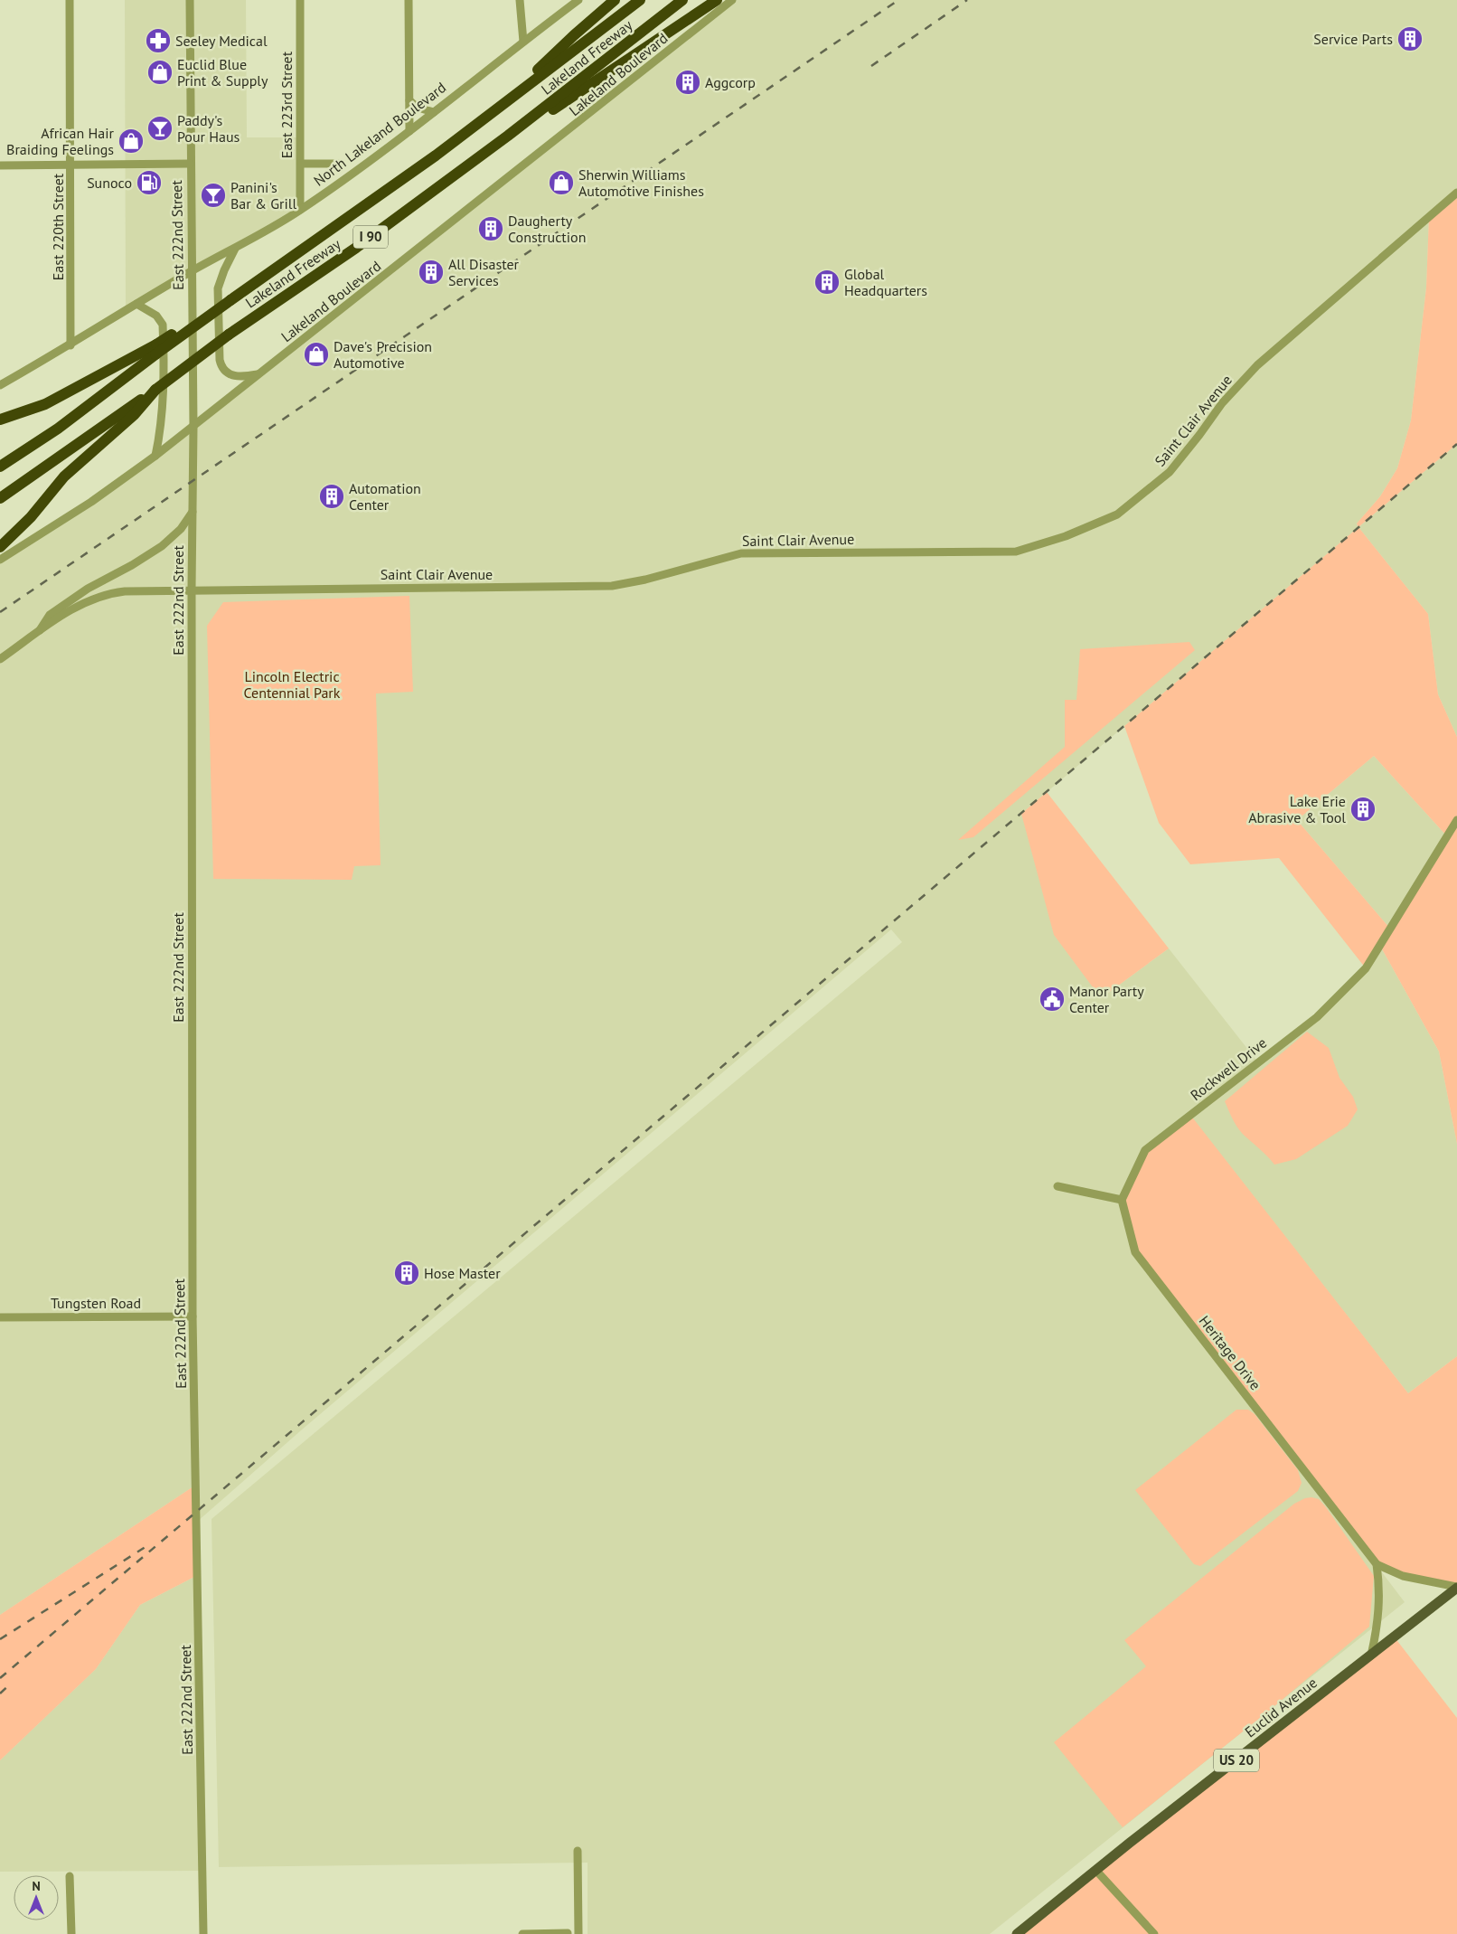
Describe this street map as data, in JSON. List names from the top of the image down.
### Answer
{
  "streets": {
    "highway": ["Lakeland Freeway", "I 90"],
    "main road": ["Euclid Avenue", "US 20"],
    "street": [
      "Lakeland Boulevard",
      "East 223rd Street",
      "North Lakeland Boulevard",
      "East 220th Street",
      "East 222nd Street",
      "Saint Clair Avenue",
      "Rockwell Drive",
      "Tungsten Road",
      "Heritage Drive"
    ]
  },
  "crossings": [
    ["Lakeland Boulevard", "East 222nd Street"],
    ["East 223rd Street", "North Lakeland Boulevard"],
    ["North Lakeland Boulevard", "East 220th Street"],
    ["North Lakeland Boulevard", "East 222nd Street"],
    ["East 222nd Street", "Saint Clair Avenue"],
    ["East 222nd Street", "Tungsten Road"],
    ["Rockwell Drive", "Heritage Drive"],
    ["Heritage Drive", "Euclid Avenue"]
  ],
  "parks": ["Lincoln Electric Centennial Park"],
  "places": {
    "building": [
      "Service Parts",
      "Aggcorp",
      "Daugherty Construction",
      "All Disaster Services",
      "Global Headquarters",
      "Automation Center",
      "Lake Erie Abrasive & Tool",
      "Hose Master"
    ],
    "pharmacy": ["Seeley Medical"],
    "shop": [
      "Euclid Blue Print & Supply",
      "African Hair Braiding Feelings",
      "Sherwin Williams Automotive Finishes",
      "Dave's Precision Automotive"
    ],
    "bar": ["Paddy's Pour Haus", "Panini's Bar & Grill"],
    "fuel station": ["Sunoco"],
    "public building": ["Manor Party Center"]
  },
  "north": "top"
}
